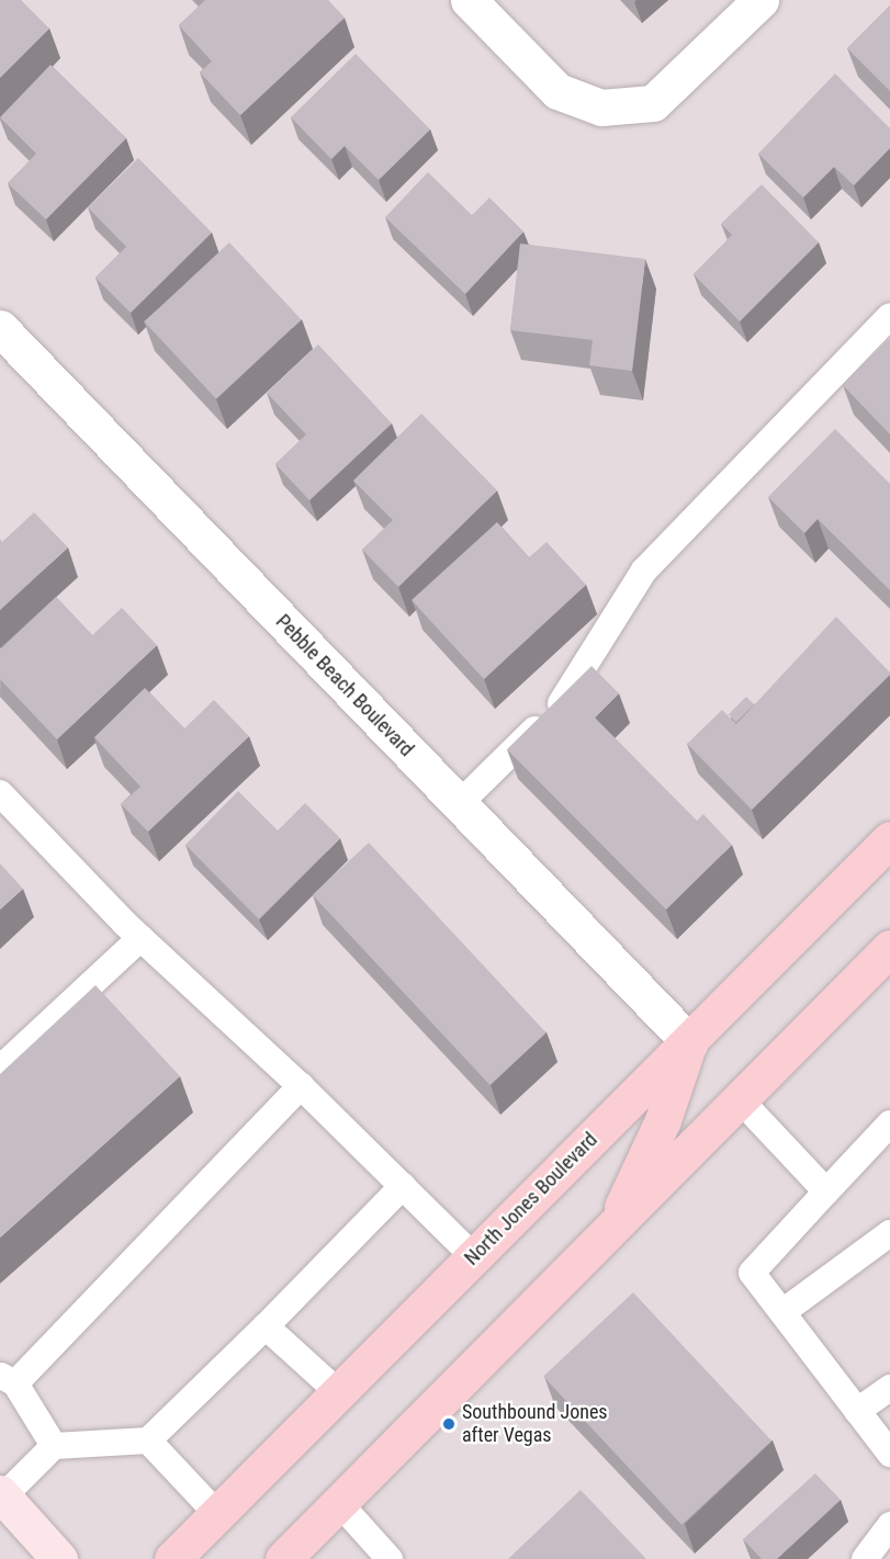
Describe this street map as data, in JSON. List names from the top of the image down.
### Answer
{
  "streets": {
    "main road": ["North Jones Boulevard"],
    "street": ["Pebble Beach Boulevard"]
  },
  "crossings": [
    ["Pebble Beach Boulevard", "North Jones Boulevard"]
  ],
  "places": ["Southbound Jones after Vegas"]
}
